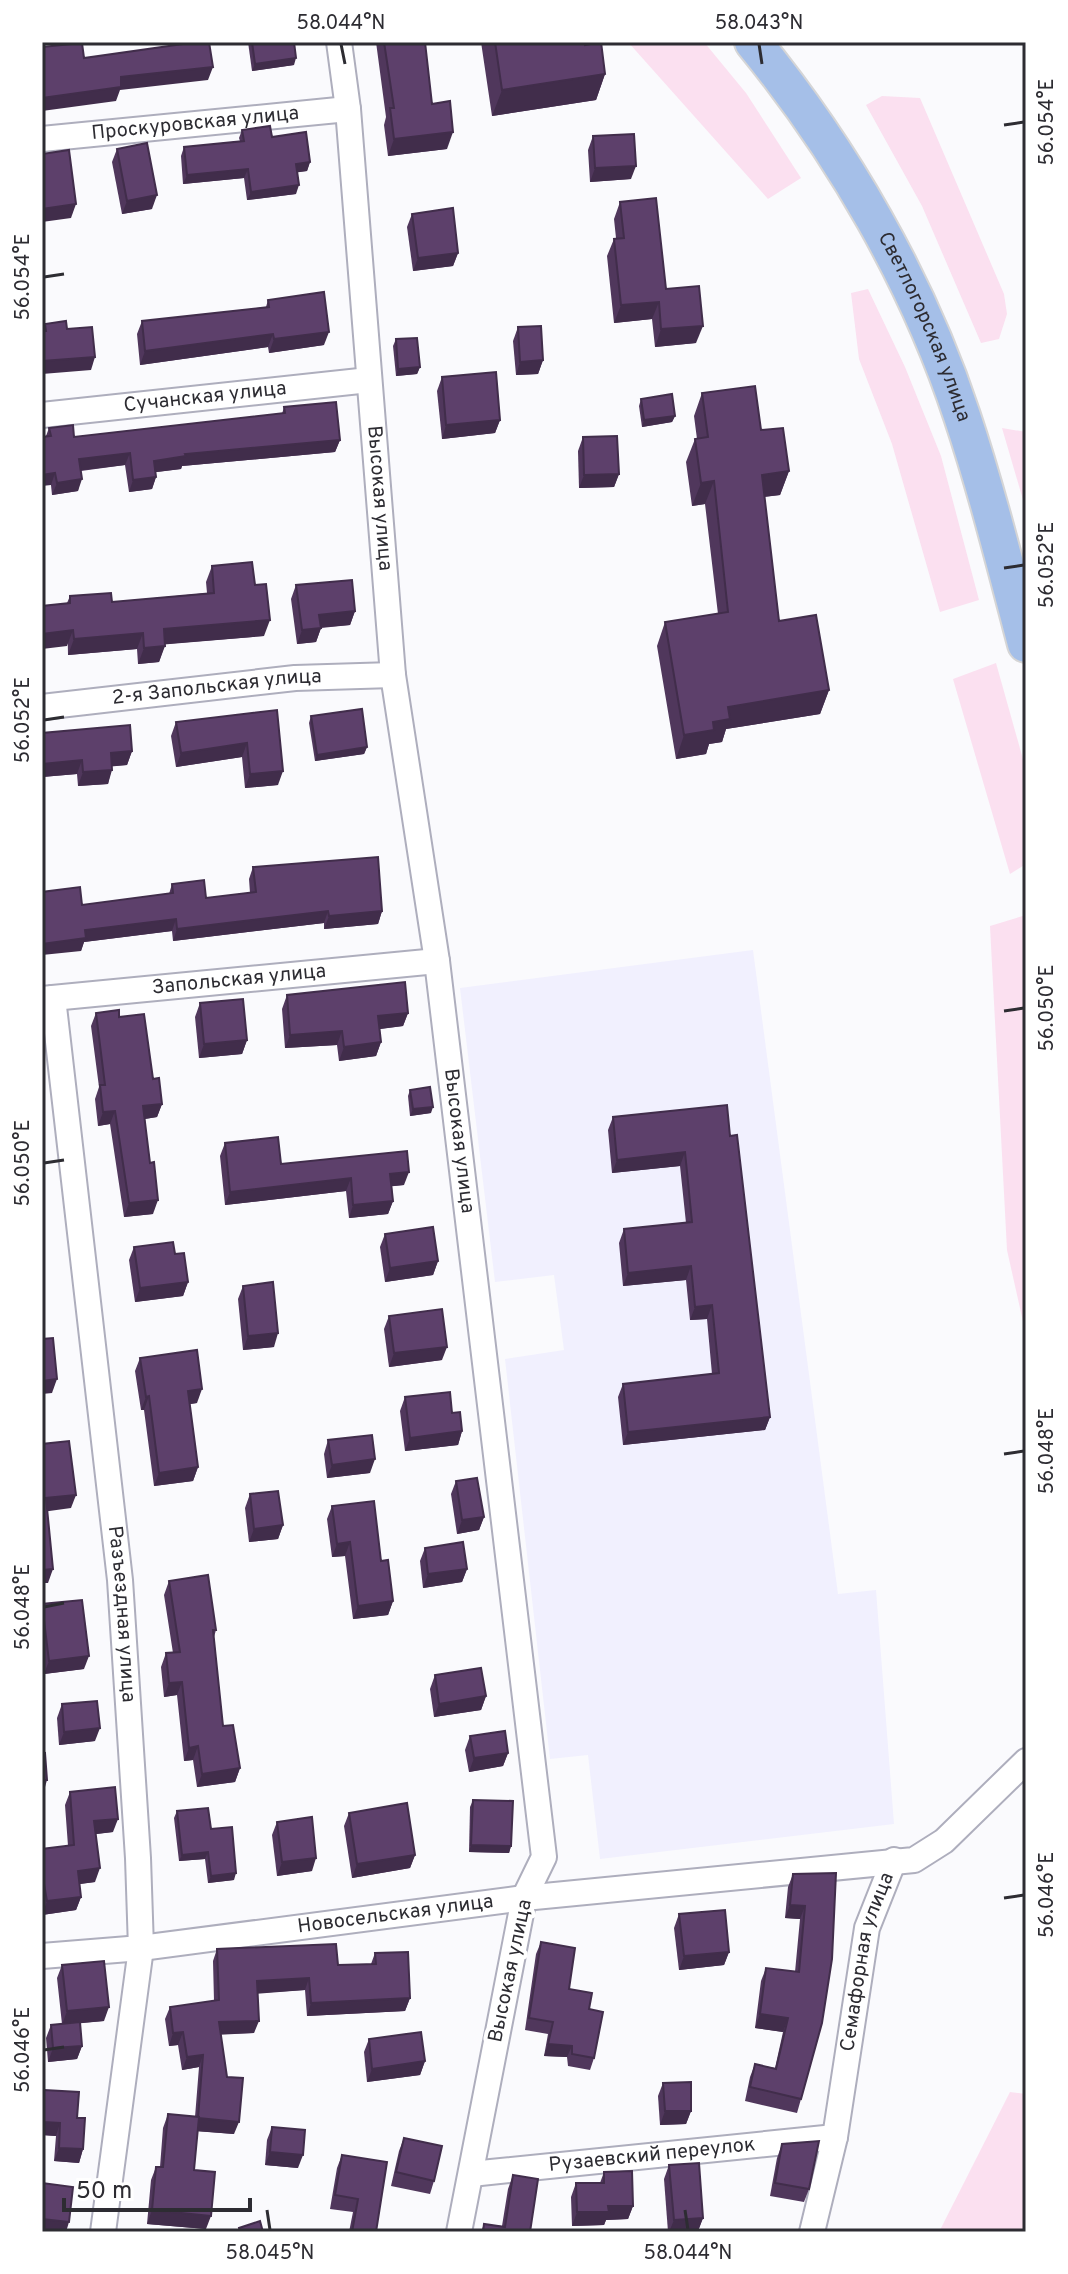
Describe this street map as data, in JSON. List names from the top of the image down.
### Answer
{
  "streets": {
    "main road": ["Светлогорская улица"],
    "street": [
      "Проскуровская улица",
      "Сучанская улица",
      "Высокая улица",
      "2-я Запольская улица",
      "Запольская улица",
      "Разъездная улица",
      "Новосельская улица",
      "Семафорная улица",
      "Рузаевский переулок"
    ]
  },
  "crossings": [
    ["Проскуровская улица", "Высокая улица"],
    ["Сучанская улица", "Высокая улица"],
    ["Высокая улица", "2-я Запольская улица"],
    ["Высокая улица", "Запольская улица"],
    ["Высокая улица", "Новосельская улица"],
    ["Высокая улица", "Рузаевский переулок"],
    ["Запольская улица", "Разъездная улица"],
    ["Разъездная улица", "Новосельская улица"],
    ["Новосельская улица", "Семафорная улица"],
    ["Семафорная улица", "Рузаевский переулок"]
  ],
  "scale_bar": "50 m",
  "coordinates": [
    "58.044°N",
    "58.043°N",
    "56.054°E",
    "56.052°E",
    "56.050°E",
    "56.048°E",
    "56.046°E",
    "58.045°N"
  ]
}
